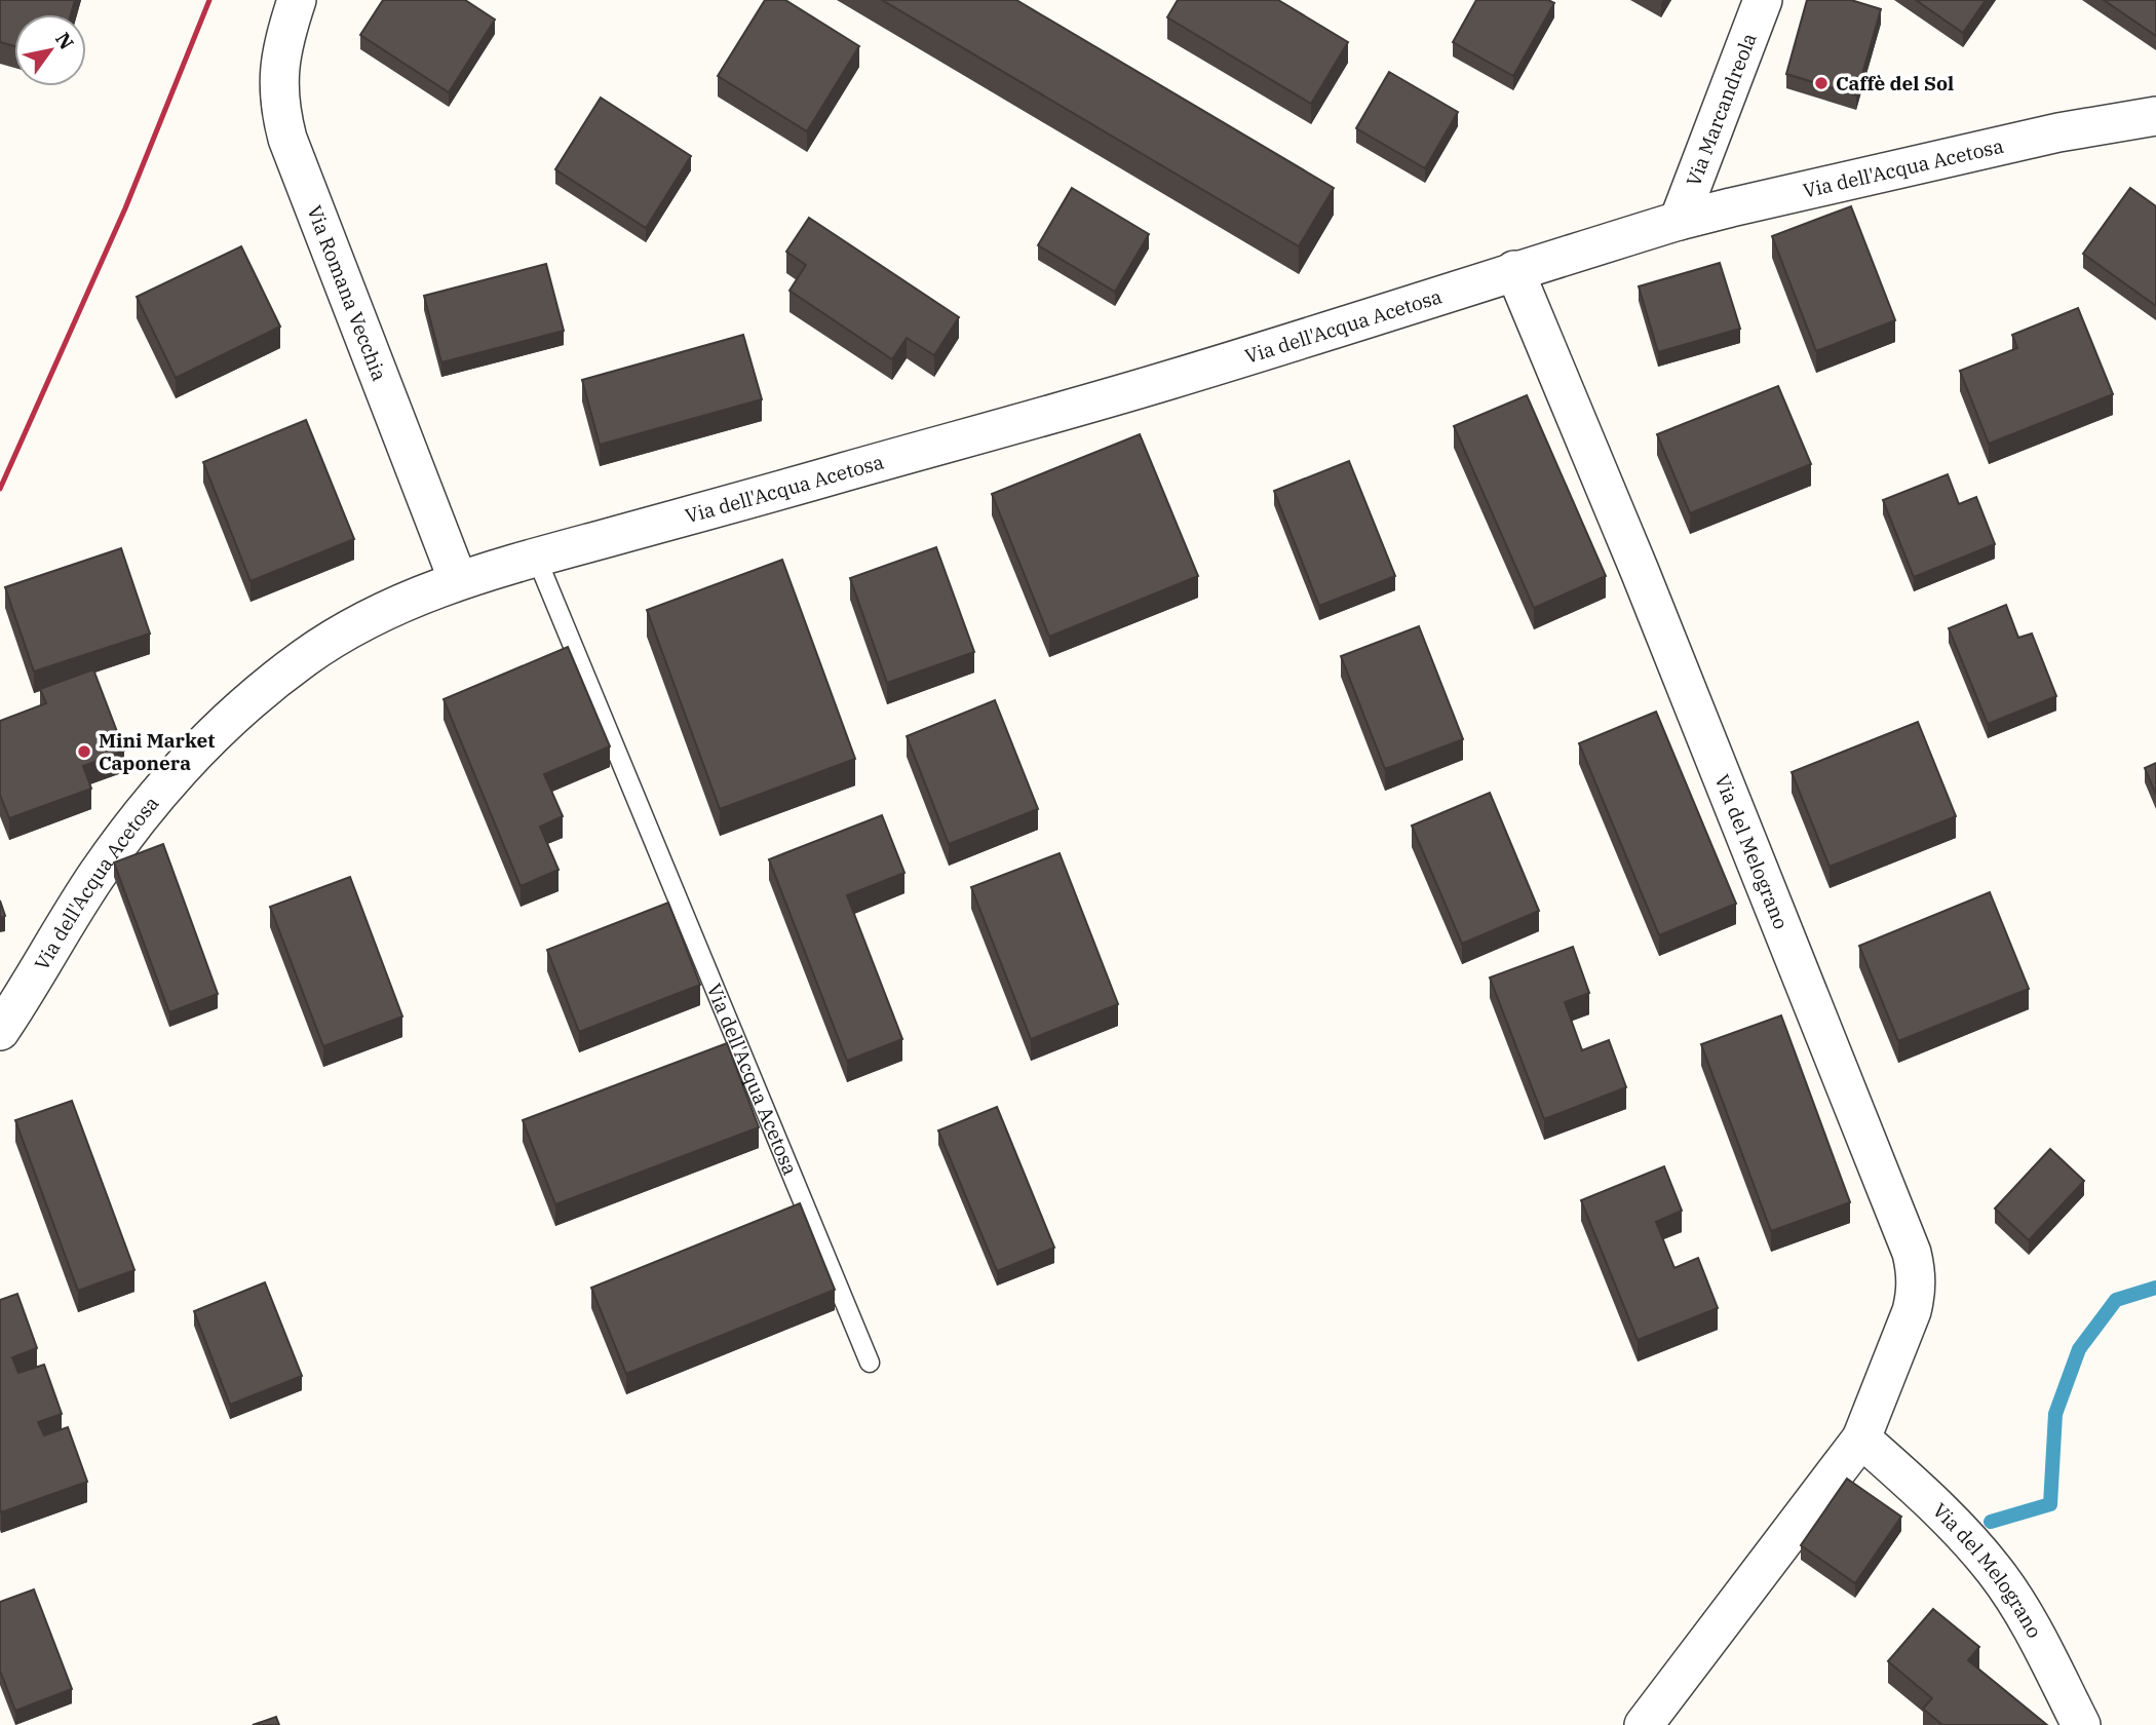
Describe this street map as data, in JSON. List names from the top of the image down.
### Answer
{
  "streets": {
    "street": [
      "Via Marcandreola",
      "Via dell'Acqua Acetosa",
      "Via Romana Vecchia",
      "Via del Melograno"
    ]
  },
  "crossings": [
    ["Via Marcandreola", "Via dell'Acqua Acetosa"],
    ["Via dell'Acqua Acetosa", "Via Romana Vecchia"],
    ["Via dell'Acqua Acetosa", "Via del Melograno"]
  ],
  "places": ["Caffè del Sol", "Mini Market Caponera"],
  "north": "top right"
}
